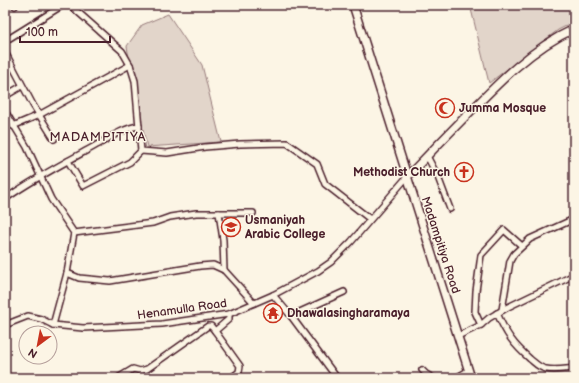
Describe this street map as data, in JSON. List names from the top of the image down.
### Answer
{
  "streets": {
    "main road": ["Madampitiya Road"],
    "street": ["Henamulla Road"]
  },
  "crossings": [
    ["Madampitiya Road", "Henamulla Road"]
  ],
  "districts": ["MADAMPITIYA"],
  "places": {
    "mosque": ["Jumma Mosque"],
    "church": ["Methodist Church"],
    "school or university": ["Usmaniyah Arabic College"],
    "temple": ["Dhawalasingharamaya"]
  },
  "scale_bar": "100 m",
  "north": "bottom left"
}
